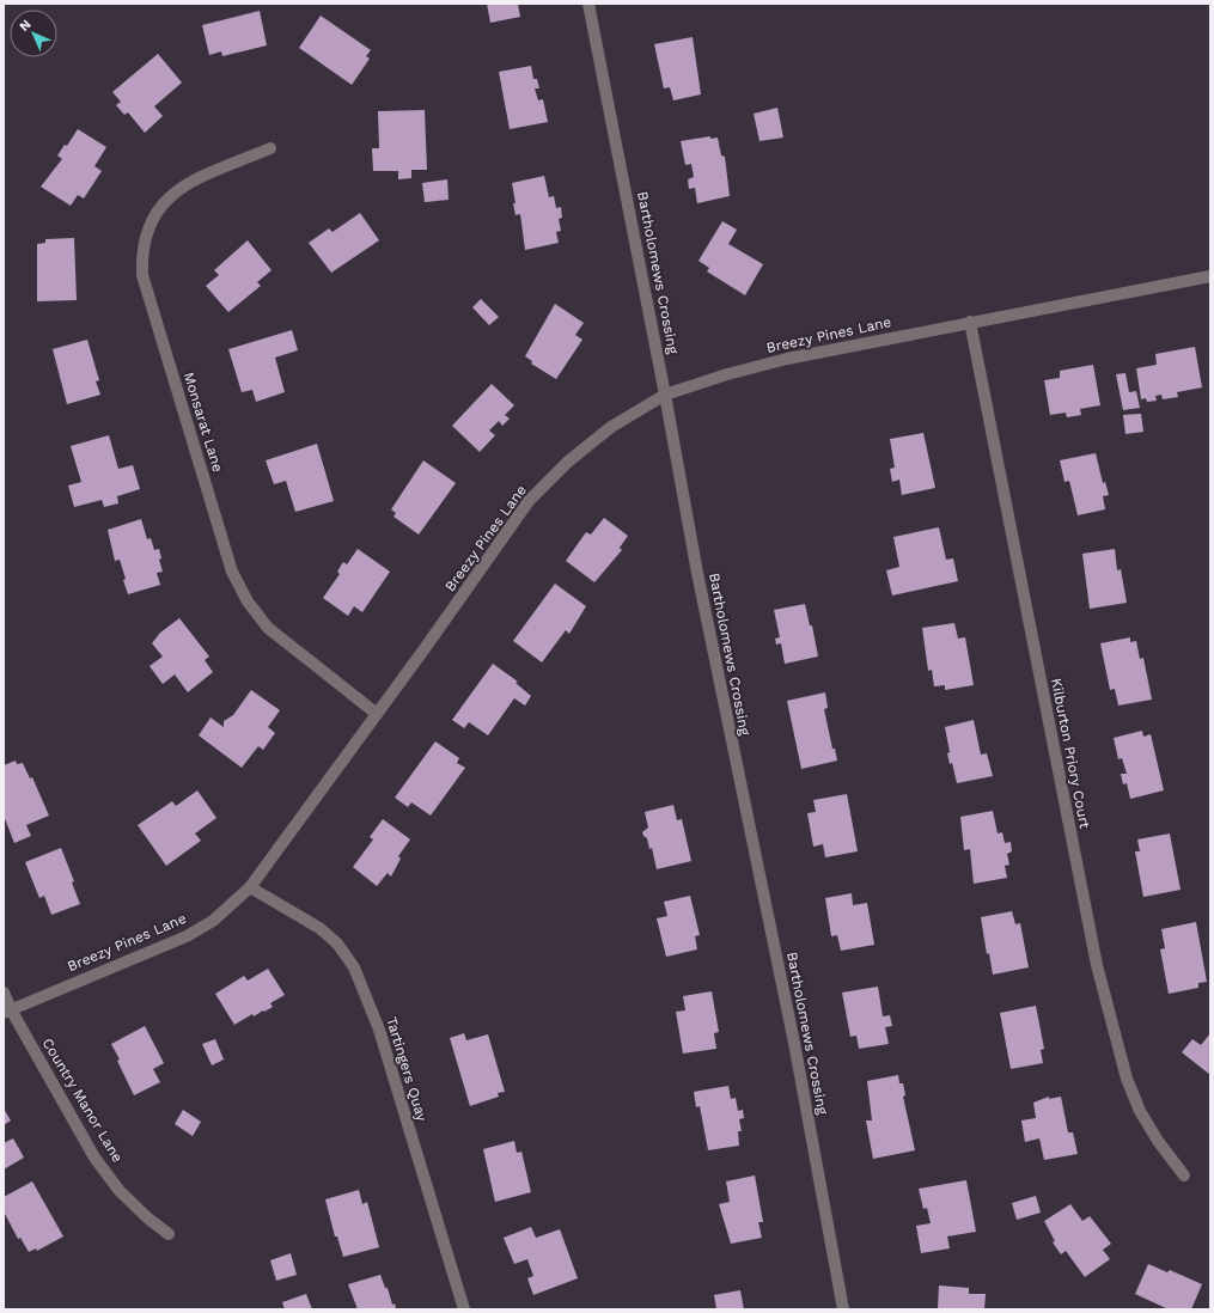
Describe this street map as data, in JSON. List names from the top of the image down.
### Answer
{
  "streets": {
    "street": [
      "Bartholomews Crossing",
      "Breezy Pines Lane",
      "Monsarat Lane",
      "Kilburton Priory Court",
      "Tartingers Quay",
      "Country Manor Lane"
    ]
  },
  "crossings": [
    ["Bartholomews Crossing", "Breezy Pines Lane"],
    ["Breezy Pines Lane", "Monsarat Lane"],
    ["Breezy Pines Lane", "Kilburton Priory Court"],
    ["Breezy Pines Lane", "Tartingers Quay"],
    ["Breezy Pines Lane", "Country Manor Lane"]
  ],
  "north": "top left"
}
